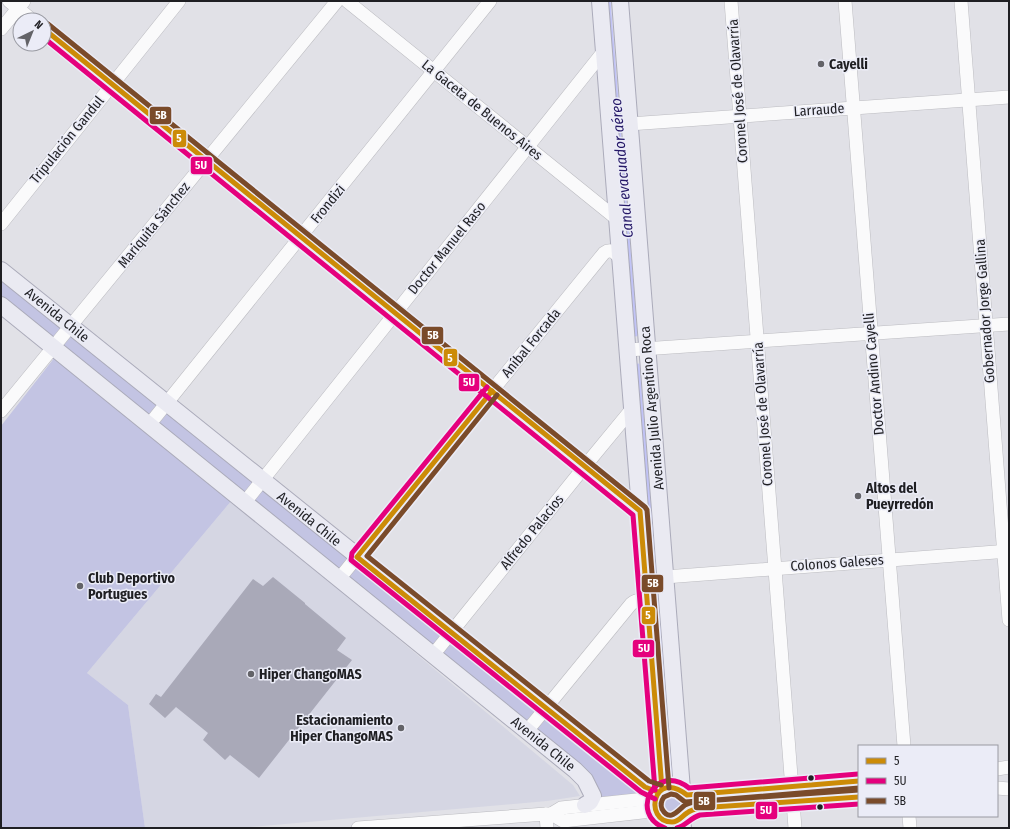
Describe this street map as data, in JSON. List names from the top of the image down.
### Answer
{
  "streets": {
    "main road": ["Avenida Chile", "Avenida Julio Argentino Roca"],
    "street": [
      "Coronel José de Olavarría",
      "La Gaceta de Buenos Aires",
      "Larraude",
      "Tripulación Gandul",
      "Frondizi",
      "Mariquita Sánchez",
      "Doctor Manuel Raso",
      "Gobernador Jorge Gallina",
      "Aníbal Forcada",
      "Doctor Andino Cayelli",
      "Alfredo Palacios",
      "Colonos Galeses"
    ]
  },
  "crossings": [
    ["Coronel José de Olavarría", "Larraude"],
    ["Coronel José de Olavarría", "Colonos Galeses"],
    ["La Gaceta de Buenos Aires", "Frondizi"],
    ["La Gaceta de Buenos Aires", "Doctor Manuel Raso"],
    ["La Gaceta de Buenos Aires", "Avenida Julio Argentino Roca"],
    ["Larraude", "Gobernador Jorge Gallina"],
    ["Larraude", "Doctor Andino Cayelli"],
    ["Larraude", "Avenida Julio Argentino Roca"],
    ["Frondizi", "Avenida Chile"],
    ["Mariquita Sánchez", "Avenida Chile"],
    ["Doctor Manuel Raso", "Avenida Chile"],
    ["Doctor Manuel Raso", "Avenida Julio Argentino Roca"],
    ["Gobernador Jorge Gallina", "Colonos Galeses"],
    ["Avenida Chile", "Aníbal Forcada"],
    ["Avenida Chile", "Avenida Julio Argentino Roca"],
    ["Avenida Chile", "Alfredo Palacios"],
    ["Aníbal Forcada", "Avenida Julio Argentino Roca"],
    ["Doctor Andino Cayelli", "Colonos Galeses"],
    ["Avenida Julio Argentino Roca", "Alfredo Palacios"],
    ["Avenida Julio Argentino Roca", "Colonos Galeses"]
  ],
  "water": ["Canal evacuador aéreo"],
  "places": [
    "Cayelli",
    "Altos del Pueyrredón",
    "Club Deportivo Portugues",
    "Hiper ChangoMAS",
    "Estacionamiento Hiper ChangoMAS"
  ],
  "lines": ["transit line 5B", "transit line 5", "transit line 5U"],
  "legend": ["5", "5U", "5B"],
  "north": "top right"
}
